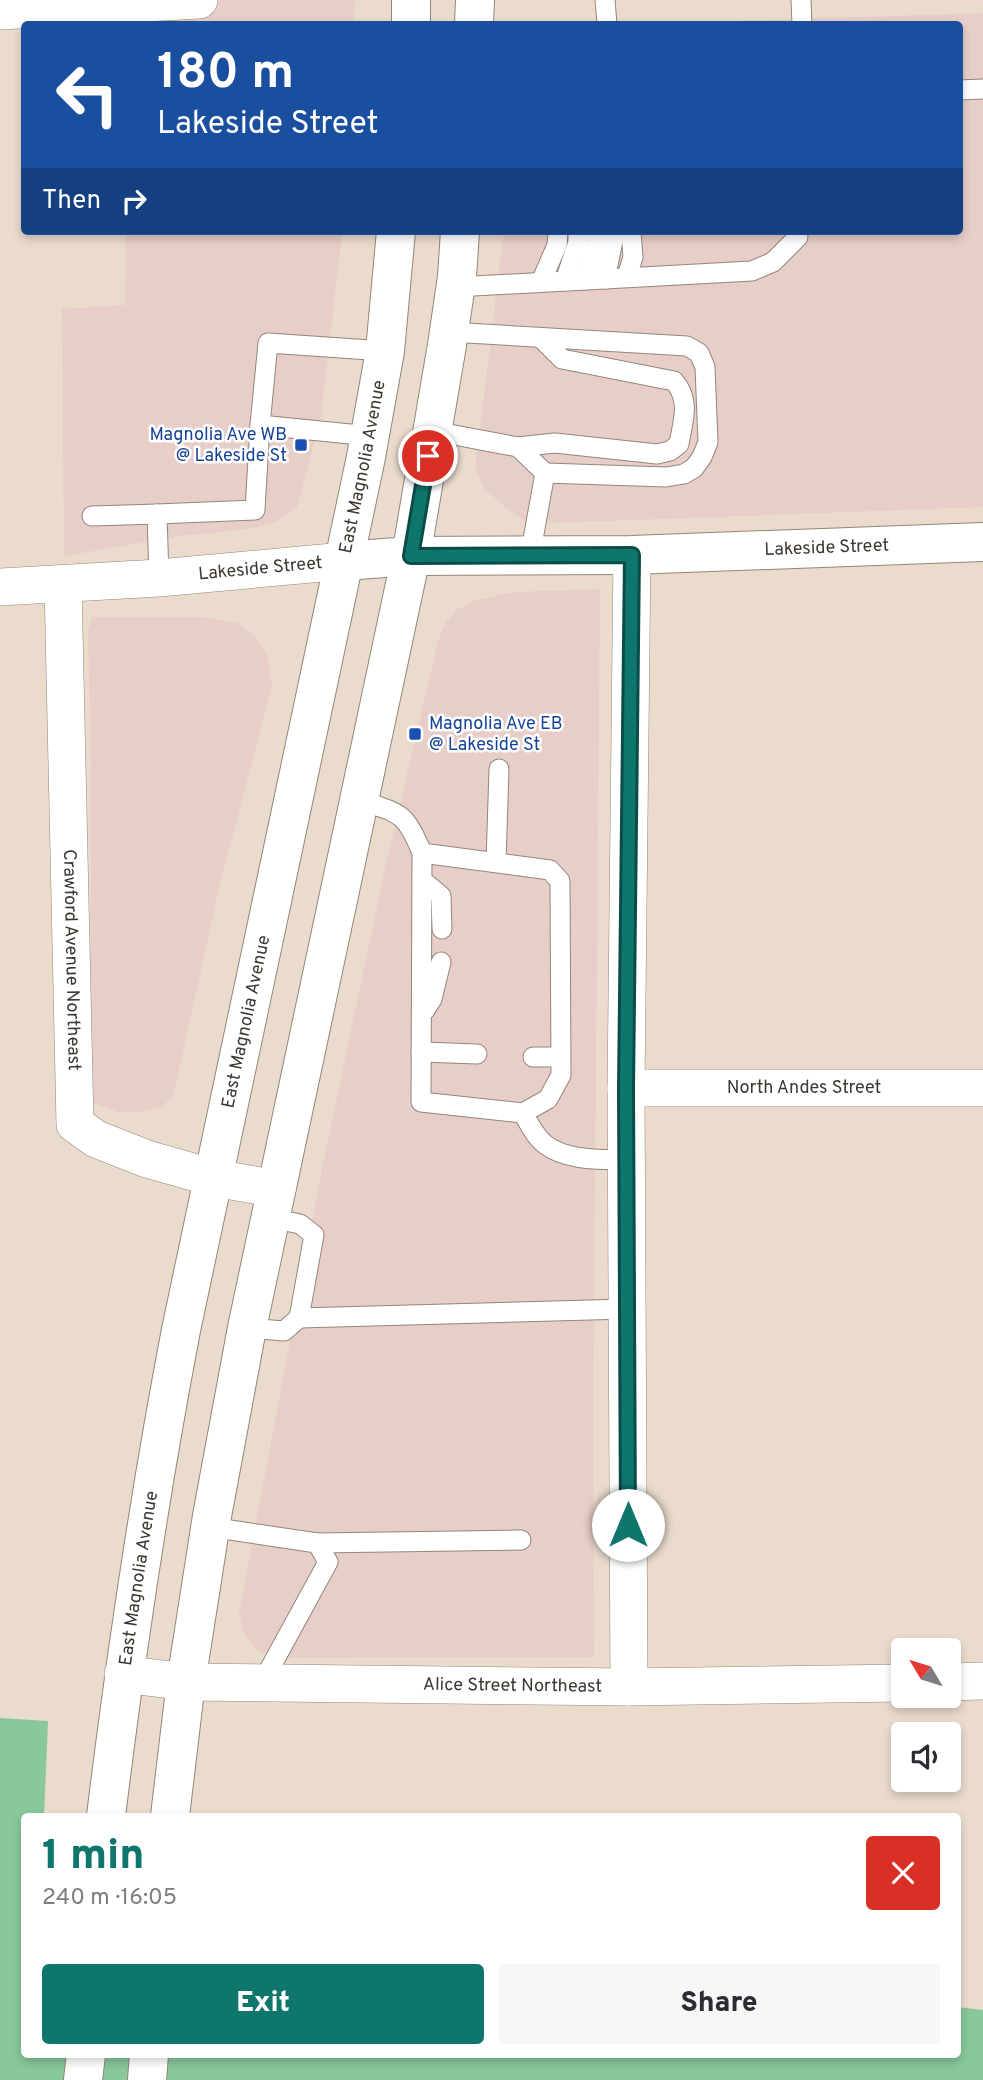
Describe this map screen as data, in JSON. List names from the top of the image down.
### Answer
{
  "streets": {
    "main road": ["East Magnolia Avenue", "Lakeside Street"],
    "street": ["Crawford Avenue Northeast", "North Andes Street", "Alice Street Northeast"]
  },
  "crossings": [
    ["East Magnolia Avenue", "Lakeside Street"],
    ["East Magnolia Avenue", "Crawford Avenue Northeast"],
    ["East Magnolia Avenue", "Alice Street Northeast"],
    ["Lakeside Street", "Crawford Avenue Northeast"]
  ],
  "places": {
    "transit": ["Magnolia Ave WB @ Lakeside St", "Magnolia Ave EB @ Lakeside St"]
  },
  "north": "top left",
  "page": {
    "turn": ["180 m", "Lakeside Street"],
    "then": "Then",
    "heading": ["1 min", "240 m · 16:05"],
    "buttons": ["Exit", "Share"]
  }
}
